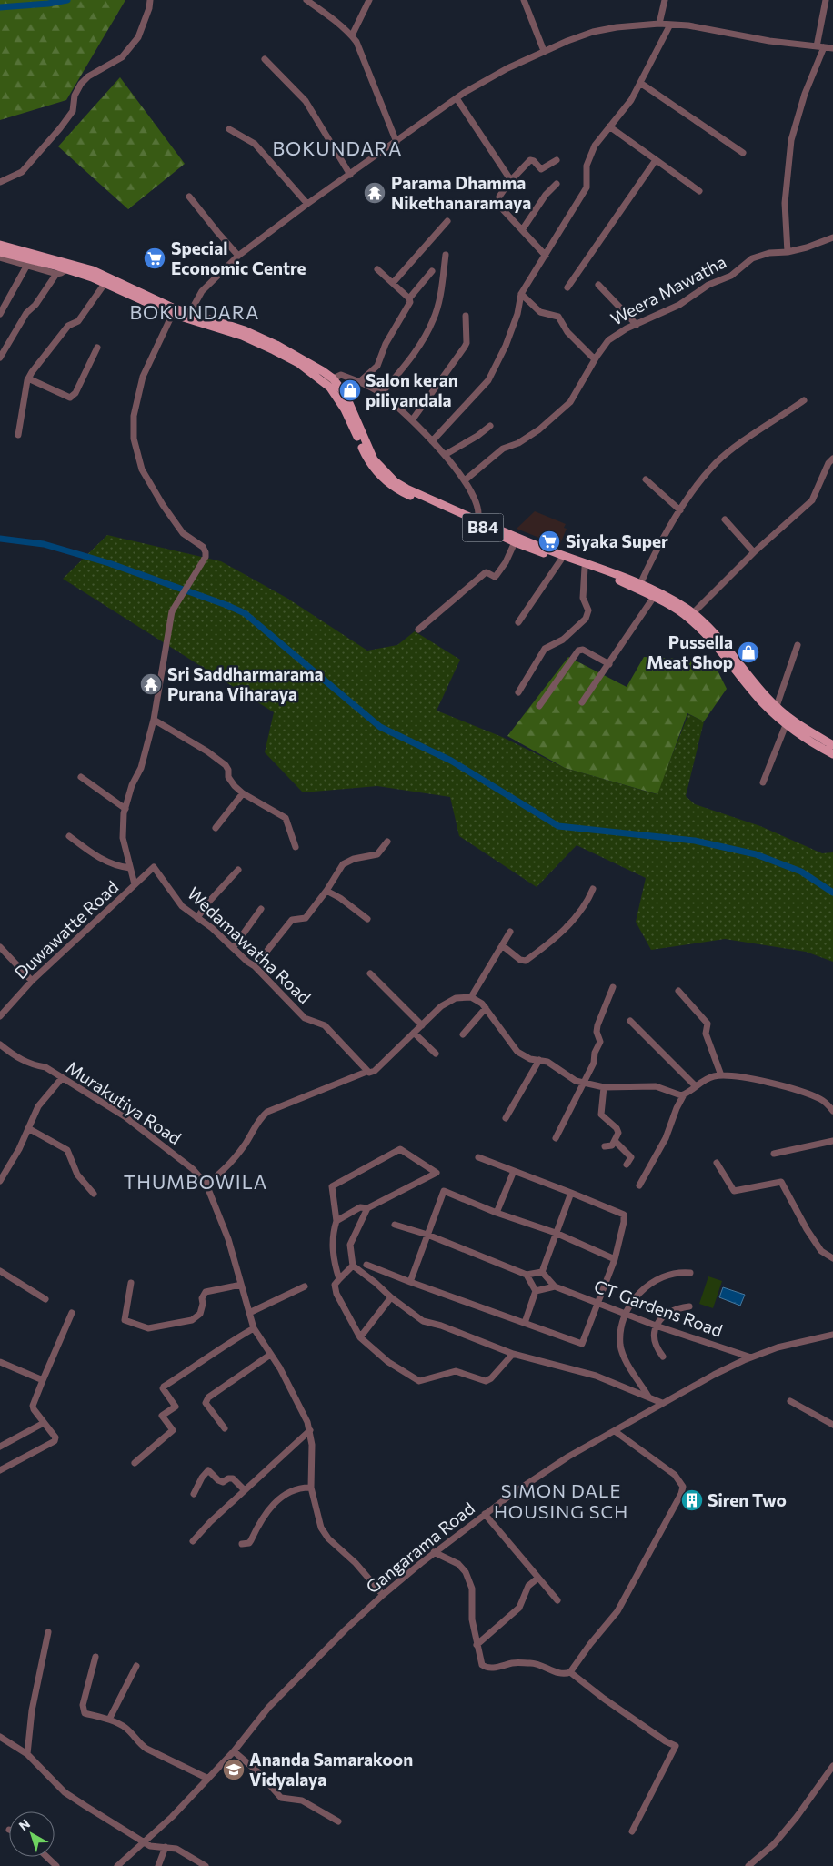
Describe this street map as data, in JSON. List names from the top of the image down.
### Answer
{
  "streets": {
    "main road": ["B84"],
    "street": [
      "Weera Mawatha",
      "Duwawatte Road",
      "Wedamawatha Road",
      "Murakutiya Road",
      "CT Gardens Road",
      "Gangarama Road"
    ]
  },
  "crossings": [
    ["Duwawatte Road", "Wedamawatha Road"],
    ["Murakutiya Road", "Gangarama Road"],
    ["CT Gardens Road", "Gangarama Road"]
  ],
  "districts": [
    "BOKUNDARA",
    "BOKUNDARA",
    "THUMBOWILA",
    "SIMON DALE HOUSING SCH"
  ],
  "places": {
    "temple": ["Parama Dhamma Nikethanaramaya", "Sri Saddharmarama Purana Viharaya"],
    "supermarket": ["Special Economic Centre", "Siyaka Super"],
    "shop": ["Salon keran piliyandala", "Pussella Meat Shop"],
    "building": ["Siren Two"],
    "school or university": ["Ananda Samarakoon Vidyalaya"]
  },
  "north": "top left"
}
